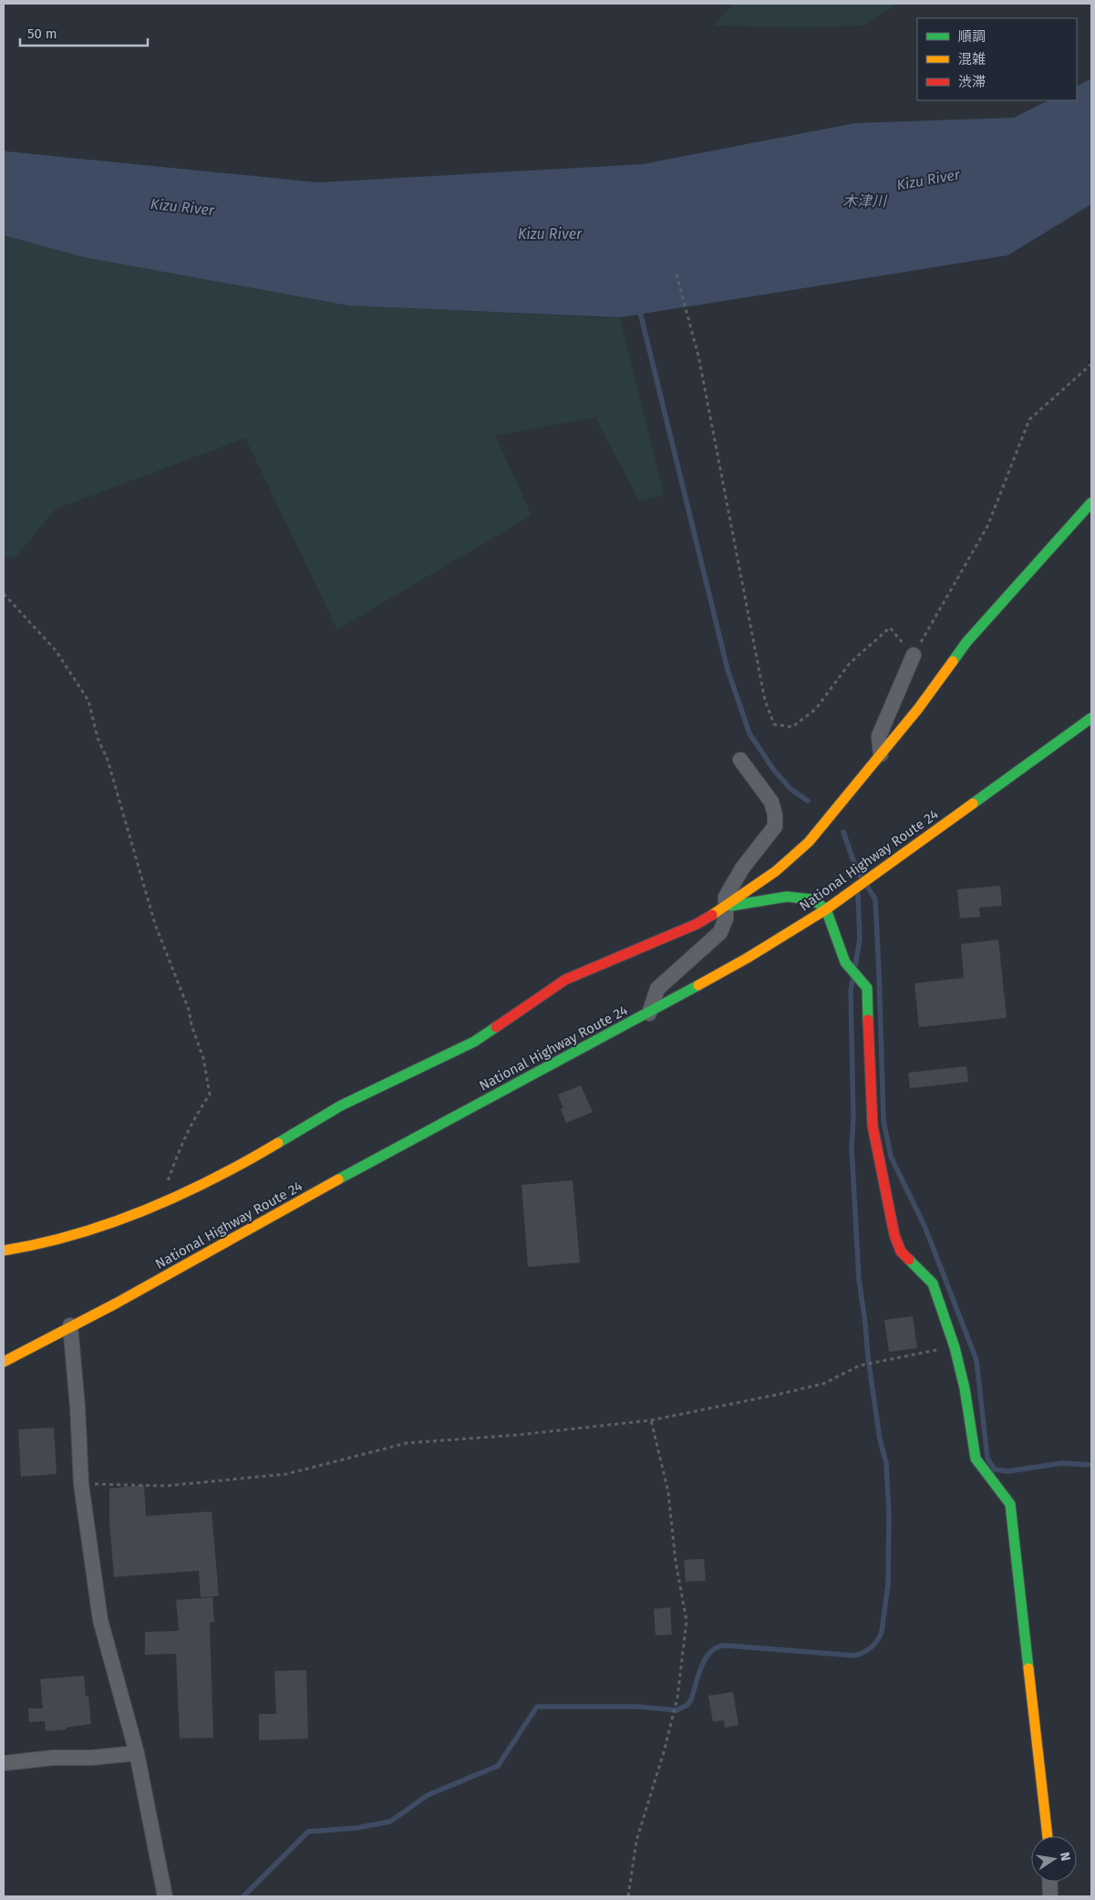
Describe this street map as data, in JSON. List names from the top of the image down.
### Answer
{
  "streets": {
    "main road": ["National Highway Route 24"]
  },
  "water": ["Kizu River", "木津川"],
  "legend": ["順調", "混雑", "渋滞"],
  "scale_bar": "50 m",
  "north": "right"
}
